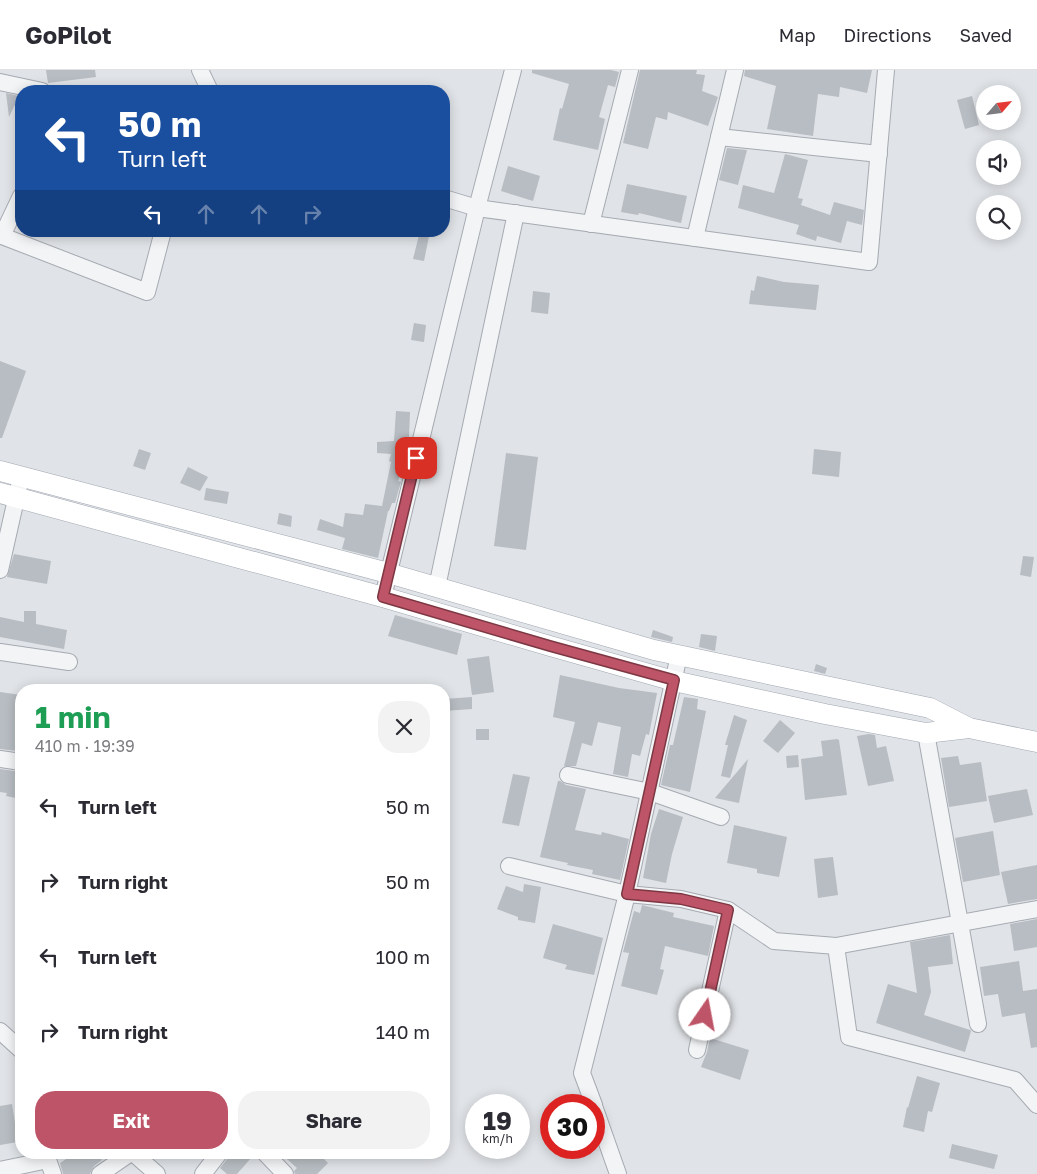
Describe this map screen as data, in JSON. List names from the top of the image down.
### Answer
{
  "north": "top right",
  "page": {
    "header": "GoPilot",
    "nav": ["Map", "Directions", "Saved"],
    "turn": ["50 m", "Turn left"],
    "heading": ["1 min", "410 m · 19:39"],
    "list": [
      {
        "name": "Turn left",
        "value": "50 m"
      },
      {
        "name": "Turn right",
        "value": "50 m"
      },
      {
        "name": "Turn left",
        "value": "100 m"
      },
      {
        "name": "Turn right",
        "value": "140 m"
      }
    ],
    "buttons": ["Exit", "Share"],
    "speed": "19 km/h",
    "limit": "30"
  }
}
